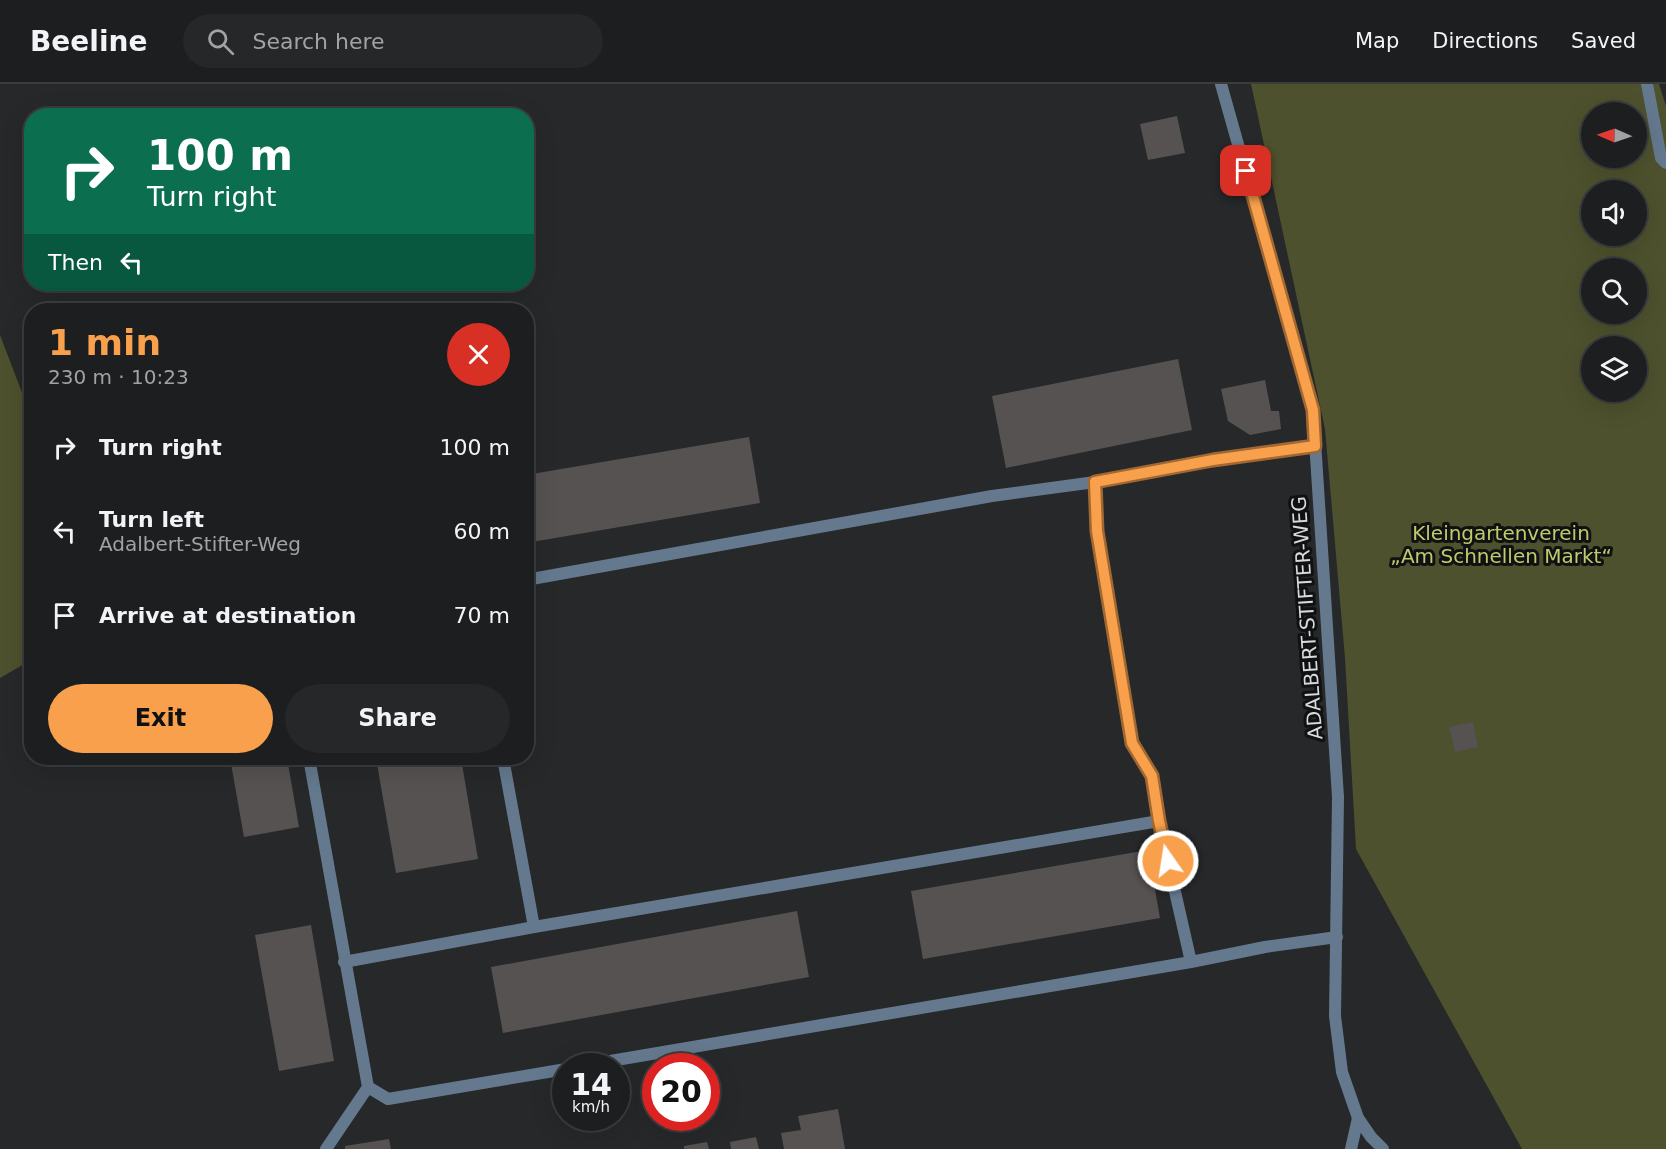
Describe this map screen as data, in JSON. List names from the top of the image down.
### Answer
{
  "streets": {
    "street": ["ADALBERT-STIFTER-WEG"]
  },
  "parks": ["Kleingartenverein „Am Schnellen Markt“"],
  "north": "left",
  "page": {
    "header": "Beeline",
    "search": "Search here",
    "nav": ["Map", "Directions", "Saved"],
    "turn": ["100 m", "Turn right"],
    "then": "Then",
    "heading": ["1 min", "230 m · 10:23"],
    "list": [
      {
        "name": "Turn right",
        "value": "100 m"
      },
      {
        "name": "Turn left",
        "note": "Adalbert-Stifter-Weg",
        "value": "60 m"
      },
      {
        "name": "Arrive at destination",
        "value": "70 m"
      }
    ],
    "buttons": ["Exit", "Share"],
    "speed": "14 km/h",
    "limit": "20"
  }
}
